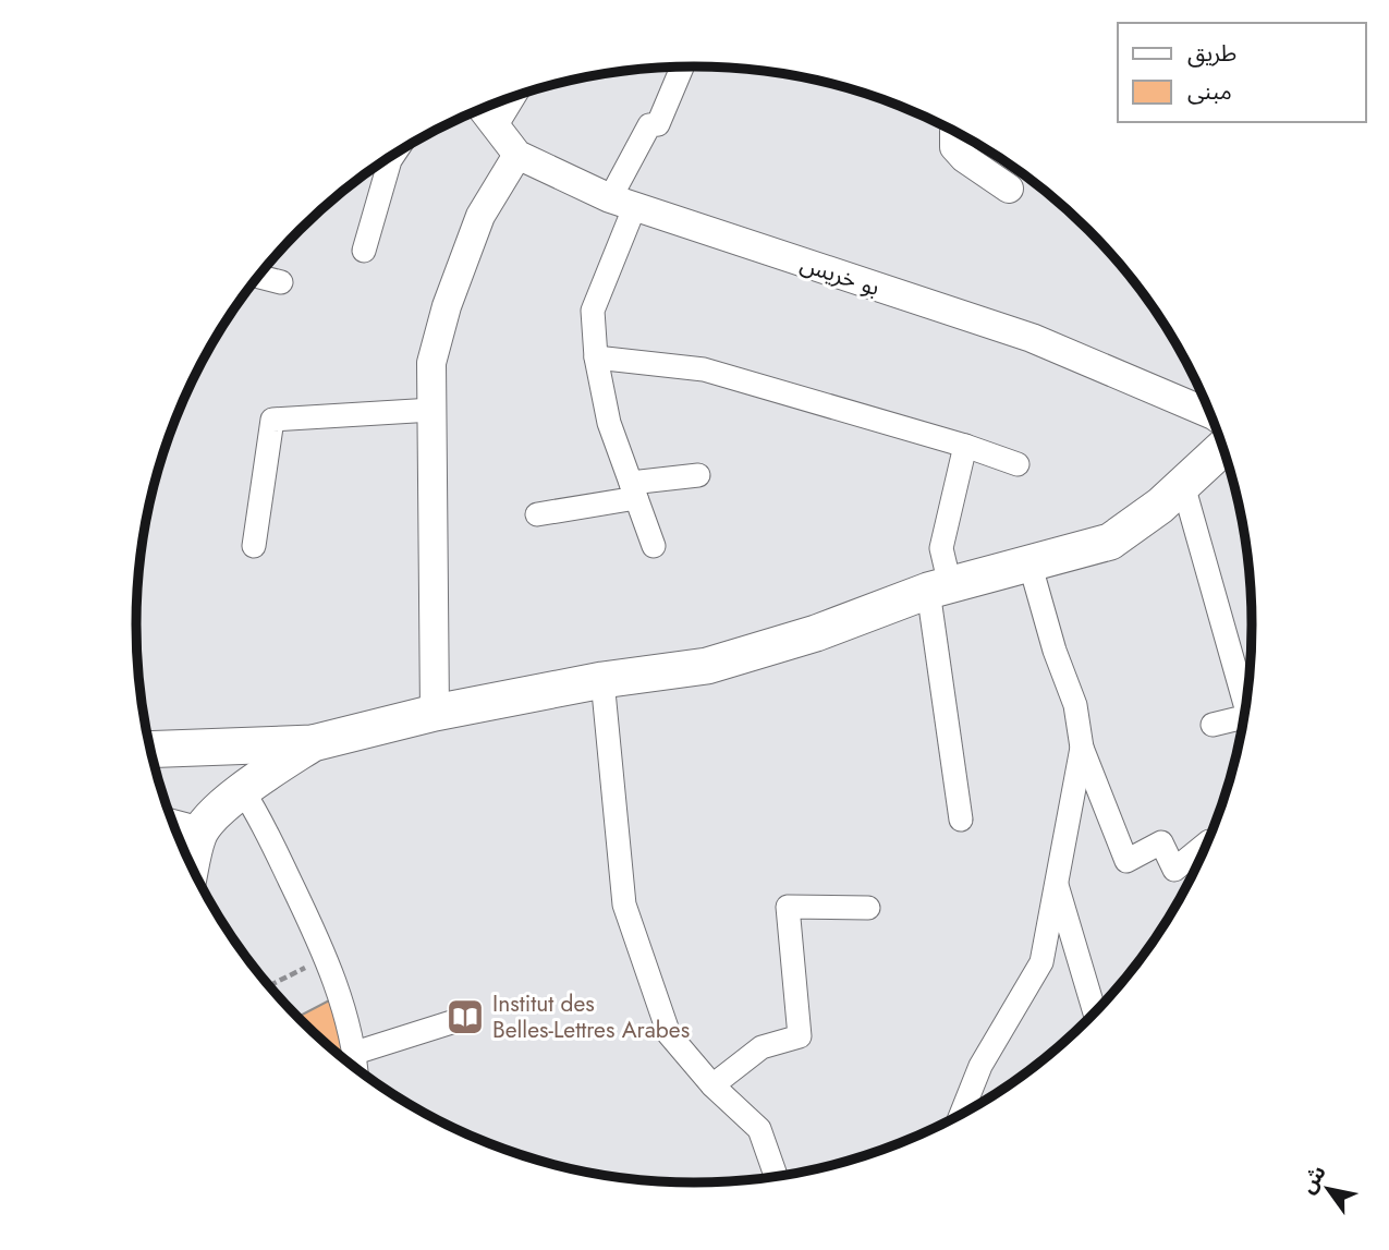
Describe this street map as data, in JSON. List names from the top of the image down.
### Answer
{
  "streets": {
    "street": ["بو خريس"]
  },
  "places": {
    "library": ["Institut des Belles-Lettres Arabes"]
  },
  "legend": ["طريق", "مبنى"],
  "north": "top left"
}
